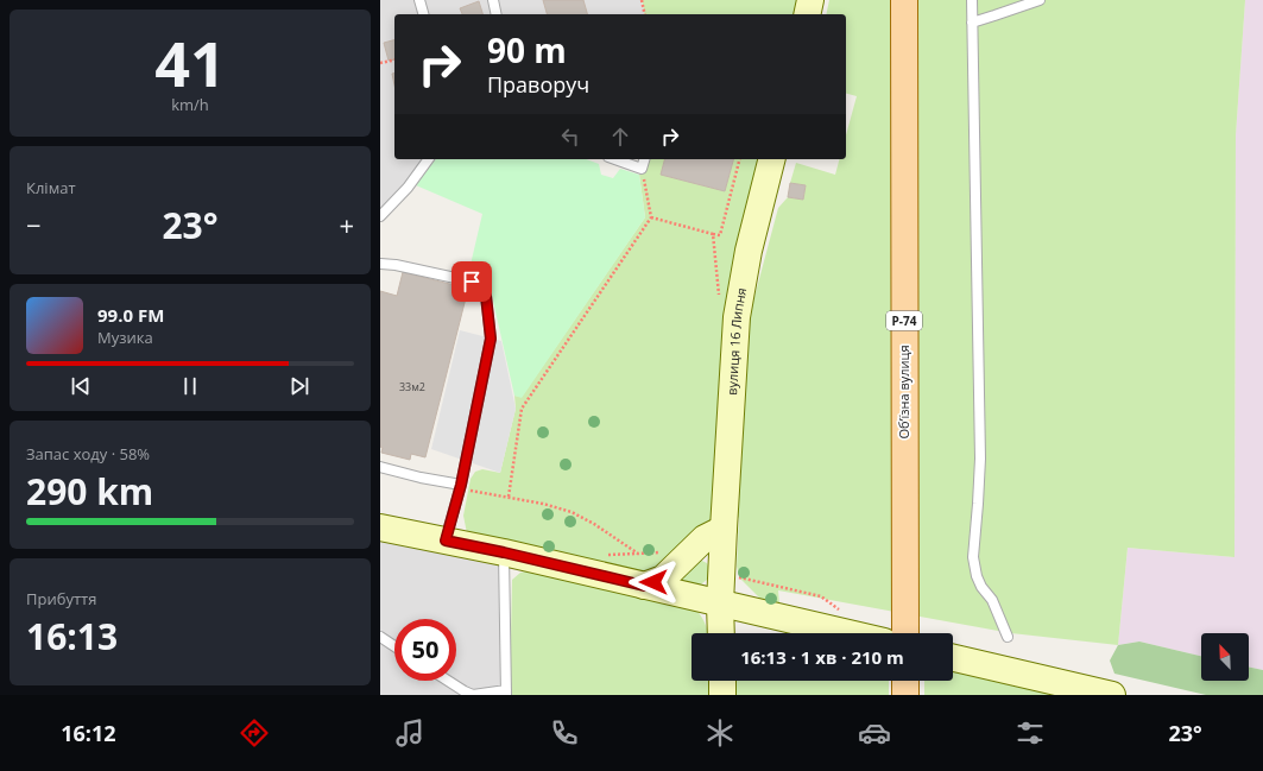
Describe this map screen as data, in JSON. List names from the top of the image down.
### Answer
{
  "streets": {
    "main road": ["Р-74", "вулиця 16 Липня", "Обʼїзна вулиця"]
  },
  "house_numbers": ["33м2"],
  "north": "top left",
  "page": {
    "tile": [
      ["41", "km/h"],
      "Клімат",
      ["Запас ходу · 58%", "290 km"],
      ["Прибуття", "16:13"]
    ],
    "turn": ["90 m", "Праворуч"],
    "heat": ["−", "23°", "+"],
    "song": ["99.0 FM", "Музика"],
    "limit": "50",
    "trip": "16:13 · 1 хв · 210 m",
    "tabs": ["16:12", "23°"]
  }
}
